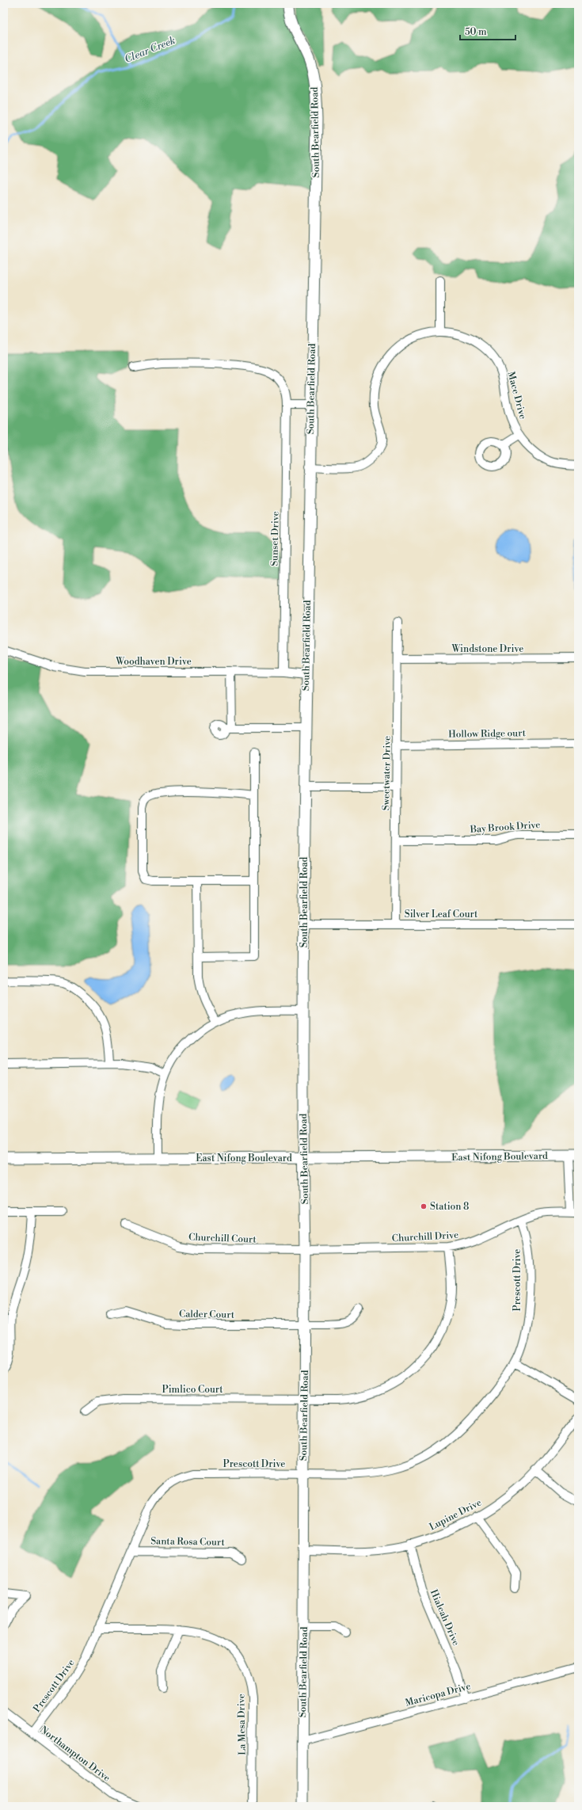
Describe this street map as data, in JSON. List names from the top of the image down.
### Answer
{
  "streets": {
    "street": [
      "South Bearfield Road",
      "Mace Drive",
      "Sunset Drive",
      "Windstone Drive",
      "Woodhaven Drive",
      "Hollow Ridge ourt",
      "Sweetwater Drive",
      "Bay Brook Drive",
      "Silver Leaf Court",
      "East Nifong Boulevard",
      "Churchill Drive",
      "Churchill Court",
      "Prescott Drive",
      "Calder Court",
      "Pimlico Court",
      "Lupine Drive",
      "Santa Rosa Court",
      "Hialeah Drive",
      "Maricopa Drive",
      "La Mesa Drive",
      "Northampton Drive"
    ]
  },
  "crossings": [
    ["South Bearfield Road", "Mace Drive"],
    ["South Bearfield Road", "Woodhaven Drive"],
    ["South Bearfield Road", "Silver Leaf Court"],
    ["South Bearfield Road", "East Nifong Boulevard"],
    ["South Bearfield Road", "Churchill Drive"],
    ["South Bearfield Road", "Churchill Court"],
    ["South Bearfield Road", "Prescott Drive"],
    ["South Bearfield Road", "Calder Court"],
    ["South Bearfield Road", "Pimlico Court"],
    ["South Bearfield Road", "Lupine Drive"],
    ["South Bearfield Road", "Maricopa Drive"],
    ["Sunset Drive", "Woodhaven Drive"],
    ["Windstone Drive", "Sweetwater Drive"],
    ["Hollow Ridge ourt", "Sweetwater Drive"],
    ["Sweetwater Drive", "Bay Brook Drive"],
    ["Sweetwater Drive", "Silver Leaf Court"],
    ["Churchill Drive", "Churchill Court"],
    ["Churchill Drive", "Prescott Drive"],
    ["Churchill Drive", "Pimlico Court"],
    ["Prescott Drive", "Santa Rosa Court"],
    ["Prescott Drive", "La Mesa Drive"],
    ["Prescott Drive", "Northampton Drive"],
    ["Lupine Drive", "Hialeah Drive"],
    ["Hialeah Drive", "Maricopa Drive"]
  ],
  "water": ["Clear Creek"],
  "places": ["Station 8"],
  "scale_bar": "50 m"
}
